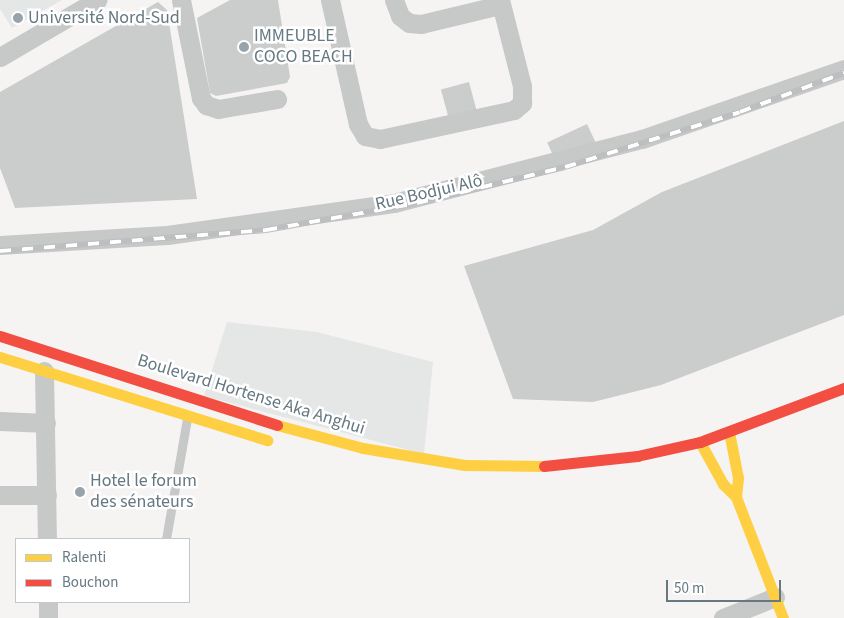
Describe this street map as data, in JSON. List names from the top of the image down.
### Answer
{
  "streets": {
    "main road": ["Boulevard Hortense Aka Anghui"],
    "street": ["Rue Bodjui Alô"]
  },
  "places": ["Université Nord-Sud", "IMMEUBLE COCO BEACH", "Hotel le forum des sénateurs"],
  "legend": ["Ralenti", "Bouchon"],
  "scale_bar": "50 m"
}
